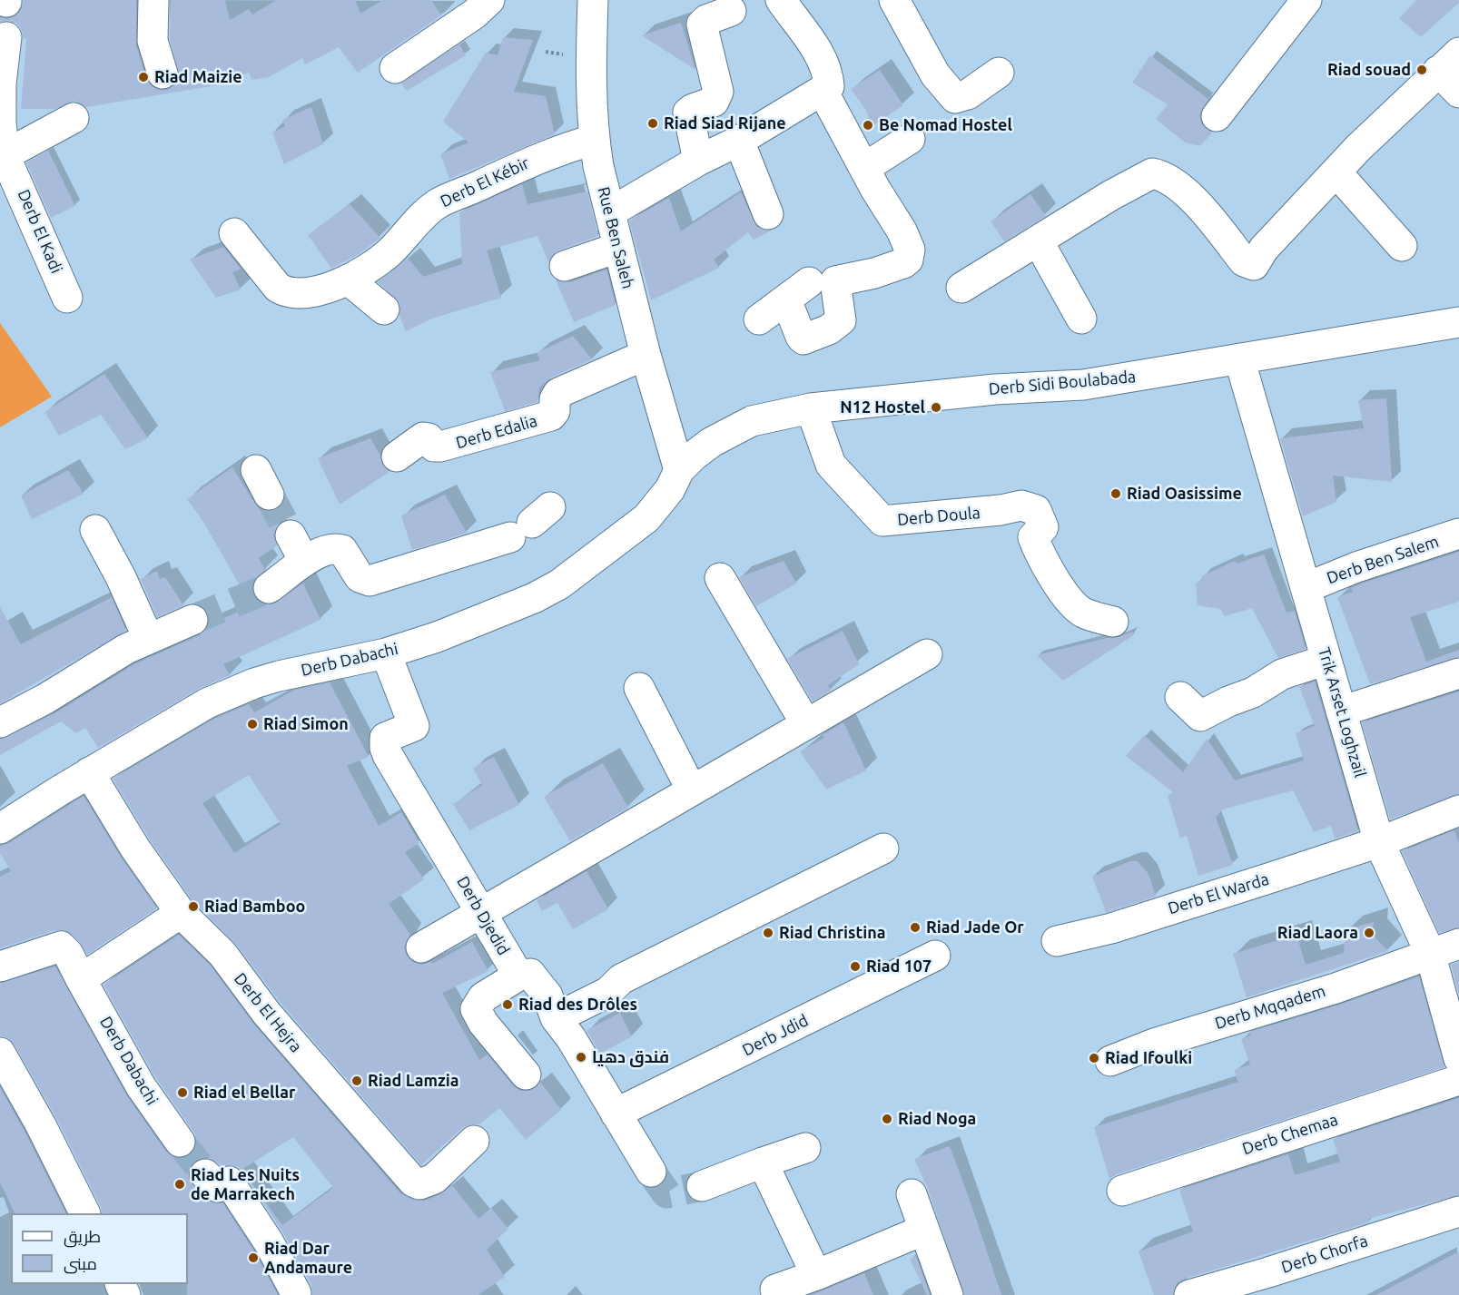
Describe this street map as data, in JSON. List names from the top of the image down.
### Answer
{
  "streets": {
    "street": [
      "Derb El Kébir",
      "Derb El Kadi",
      "Rue Ben Saleh",
      "Derb Sidi Boulabada",
      "Derb Edalia",
      "Derb Doula",
      "Derb Ben Salem",
      "Derb Dabachi",
      "Trik Arset Loghzail",
      "Derb El Warda",
      "Derb Djedid",
      "Derb Mqqadem",
      "Derb El Hejra",
      "Derb Jdid",
      "Derb Chemaa",
      "Derb Chorfa"
    ]
  },
  "crossings": [
    ["Derb El Kébir", "Rue Ben Saleh"],
    ["Rue Ben Saleh", "Derb Sidi Boulabada"],
    ["Rue Ben Saleh", "Derb Edalia"],
    ["Rue Ben Saleh", "Derb Dabachi"],
    ["Derb Sidi Boulabada", "Derb Doula"],
    ["Derb Sidi Boulabada", "Derb Dabachi"],
    ["Derb Sidi Boulabada", "Trik Arset Loghzail"],
    ["Derb Ben Salem", "Trik Arset Loghzail"],
    ["Derb Dabachi", "Derb Djedid"],
    ["Derb Dabachi", "Derb El Hejra"],
    ["Trik Arset Loghzail", "Derb El Warda"],
    ["Trik Arset Loghzail", "Derb Mqqadem"]
  ],
  "places": [
    "Riad souad",
    "Riad Maizie",
    "Riad Siad Rijane",
    "Be Nomad Hostel",
    "N12 Hostel",
    "Riad Oasissime",
    "Riad Simon",
    "Riad Bamboo",
    "Riad Jade Or",
    "Riad Christina",
    "Riad Laora",
    "Riad 107",
    "Riad des Drôles",
    "فندق دهيا",
    "Riad Ifoulki",
    "Riad Lamzia",
    "Riad el Bellar",
    "Riad Noga",
    "Riad Les Nuits de Marrakech",
    "Riad Dar Andamaure"
  ],
  "legend": ["طريق", "مبنى"]
}
